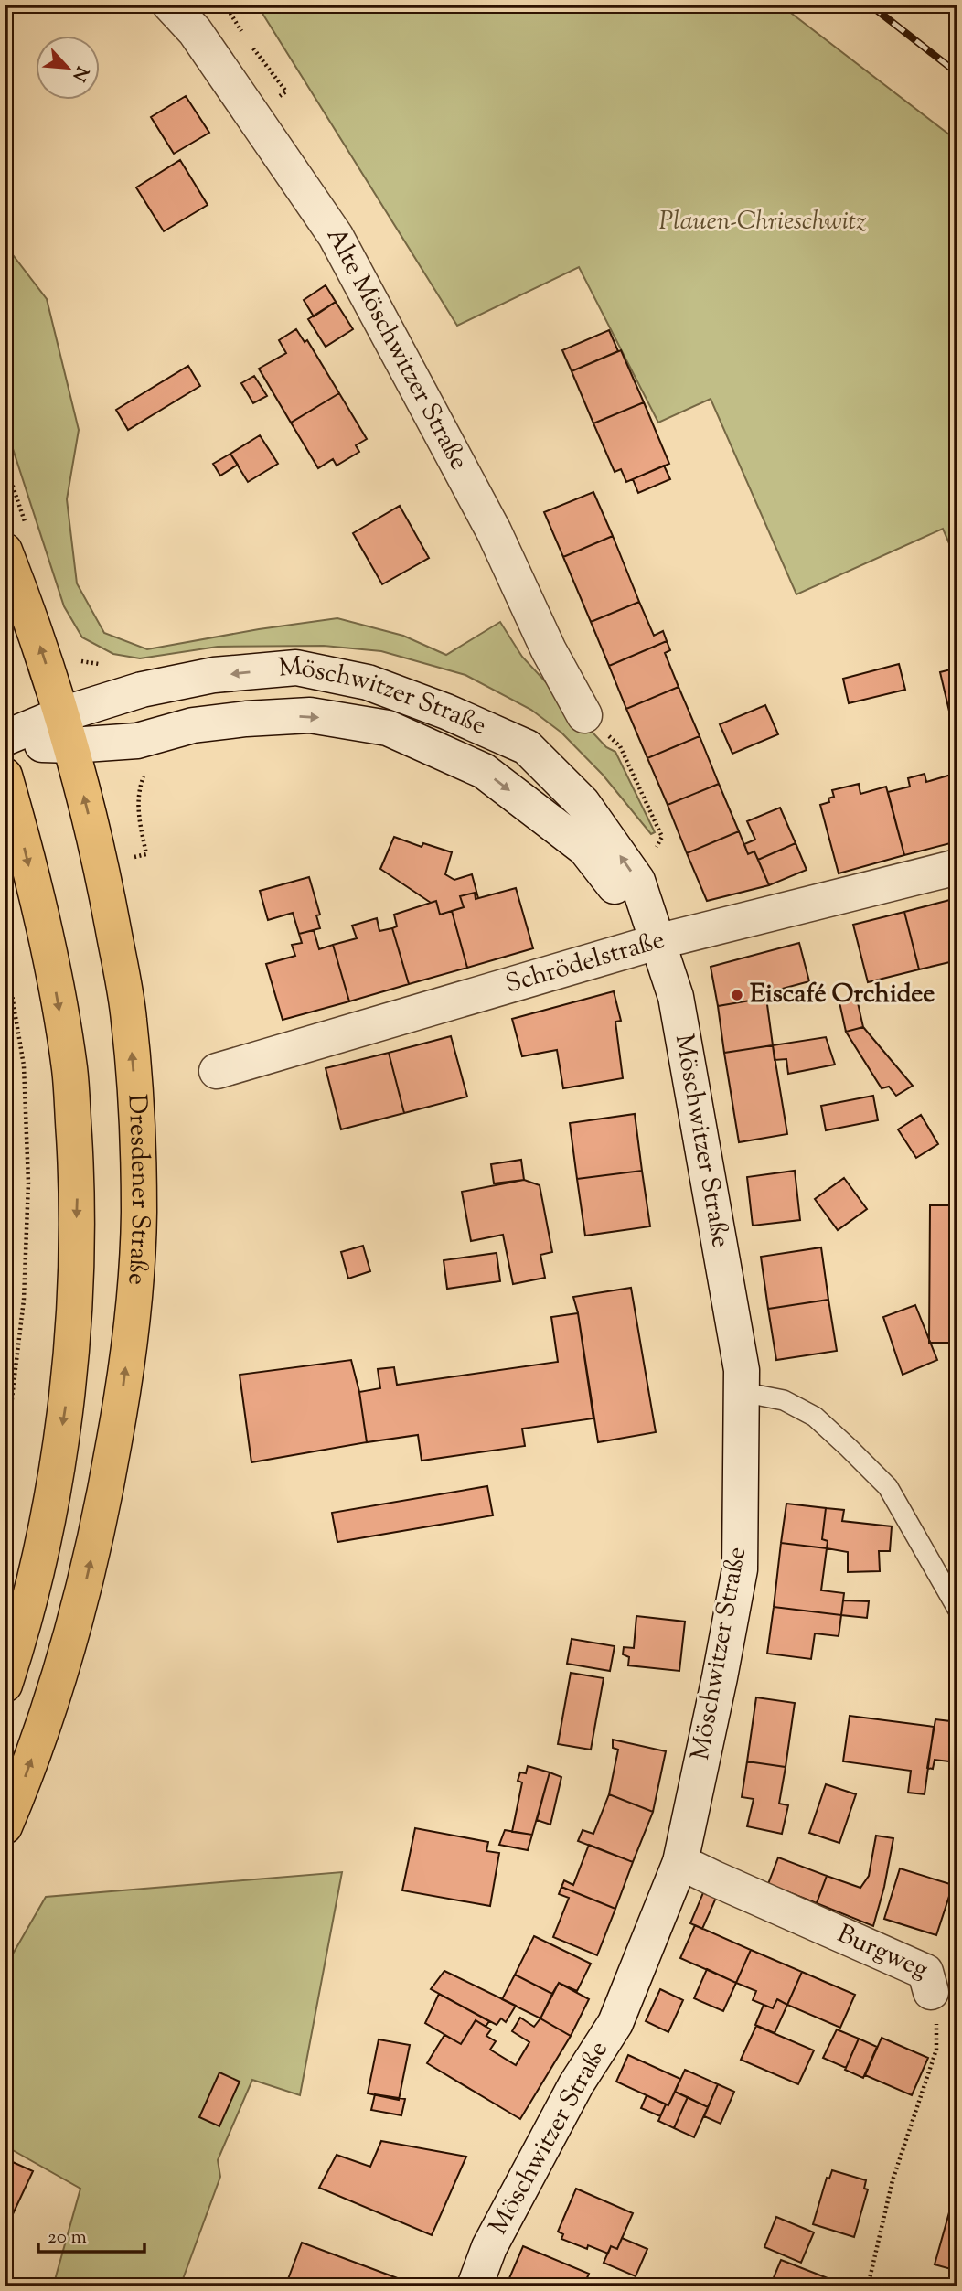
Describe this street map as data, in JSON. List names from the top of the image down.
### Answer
{
  "streets": {
    "main road": [
      "Alte Möschwitzer Straße",
      "Möschwitzer Straße",
      "Schrödelstraße",
      "Dresdener Straße",
      "Burgweg"
    ]
  },
  "crossings": [
    ["Möschwitzer Straße", "Schrödelstraße"],
    ["Möschwitzer Straße", "Dresdener Straße"],
    ["Möschwitzer Straße", "Burgweg"]
  ],
  "parks": ["Plauen-Chrieschwitz"],
  "places": ["Eiscafé Orchidee"],
  "scale_bar": "20 m",
  "north": "bottom right"
}
